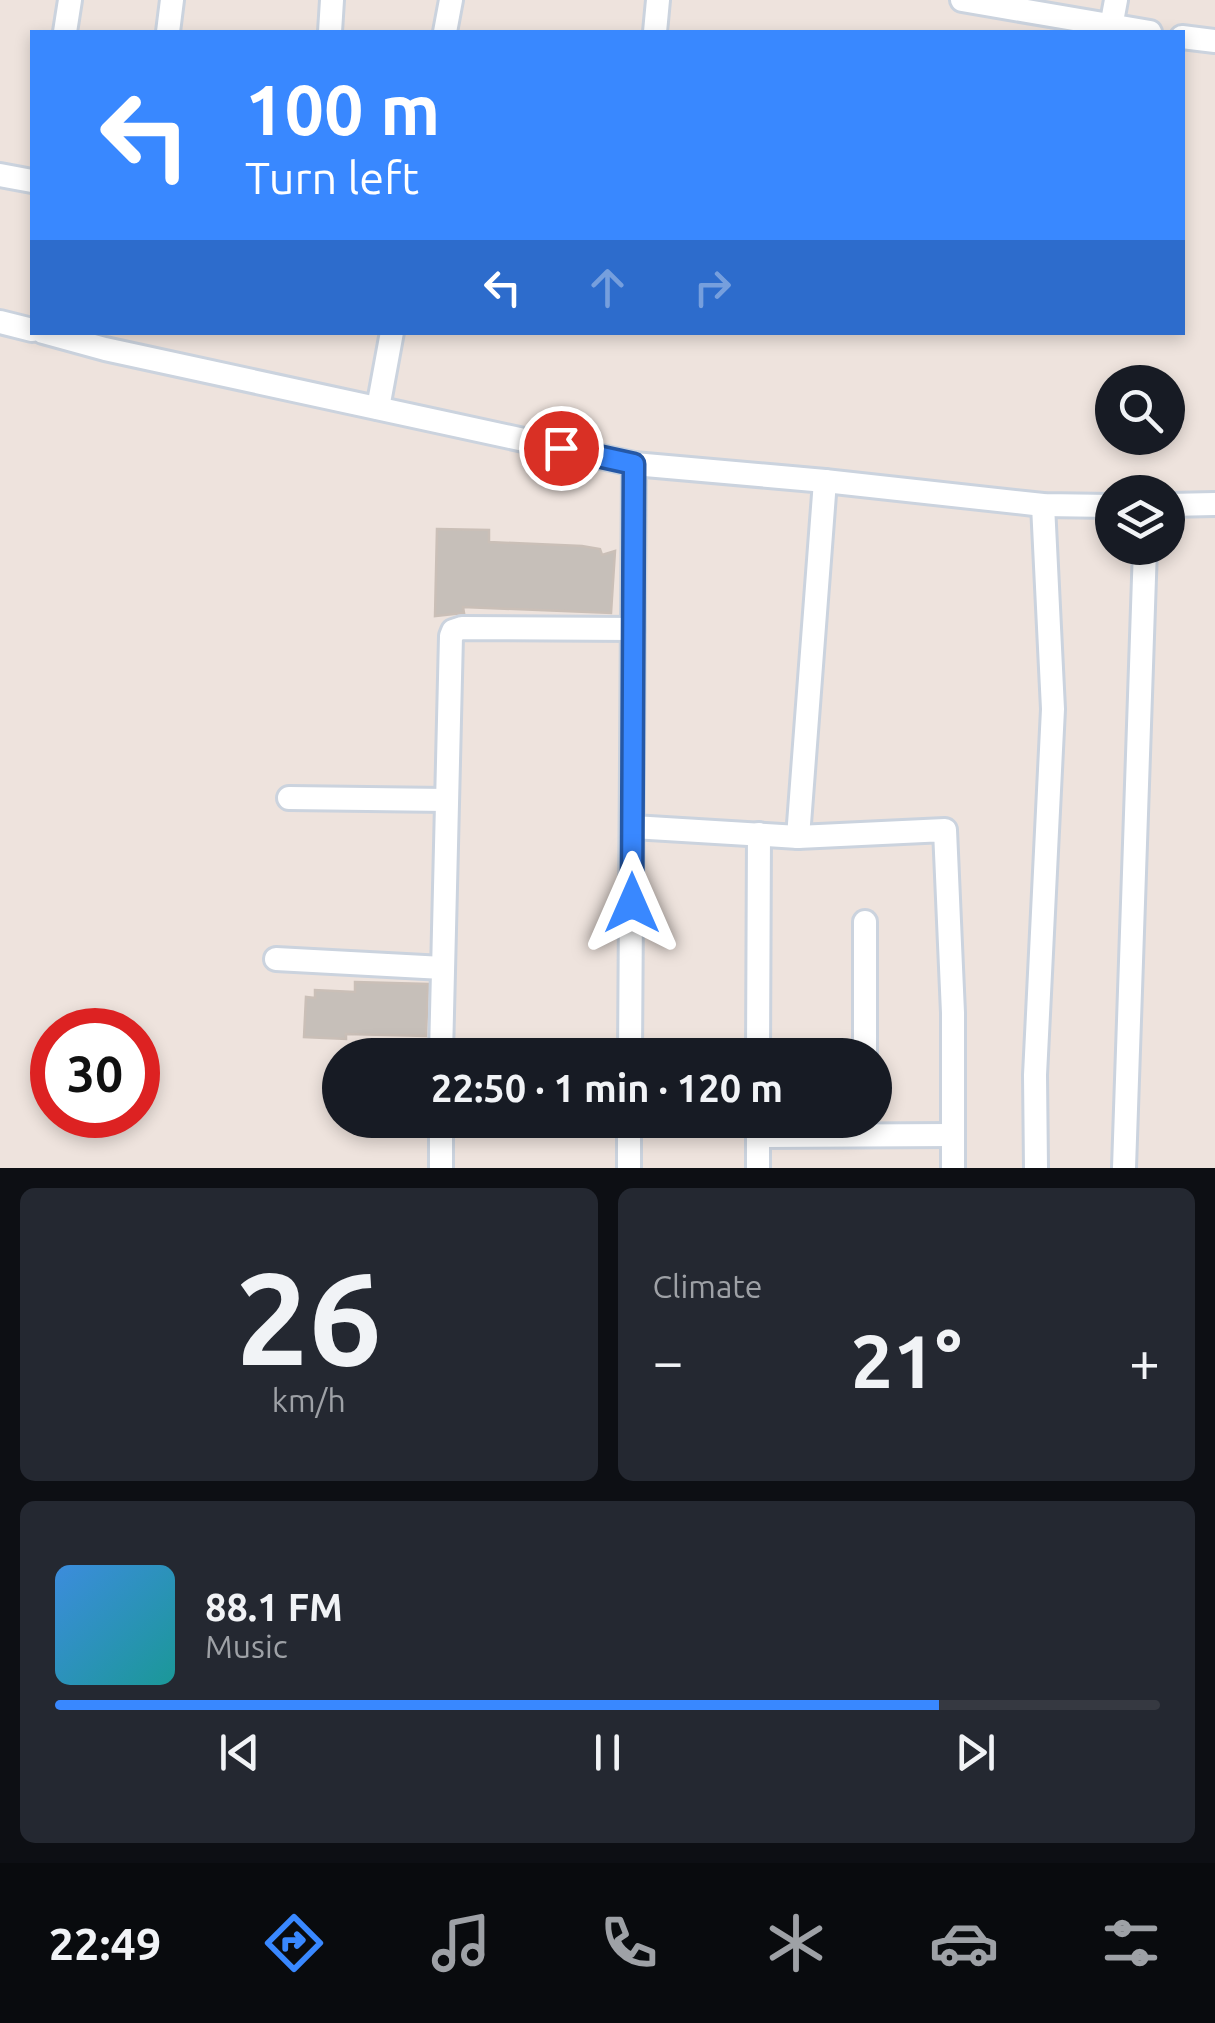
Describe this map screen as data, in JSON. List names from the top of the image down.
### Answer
{
  "page": {
    "turn": ["100 m", "Turn left"],
    "limit": "30",
    "trip": "22:50 · 1 min · 120 m",
    "tile": [
      ["26", "km/h"],
      "Climate"
    ],
    "heat": ["−", "21°", "+"],
    "song": ["88.1 FM", "Music"],
    "tabs": "22:49"
  }
}
